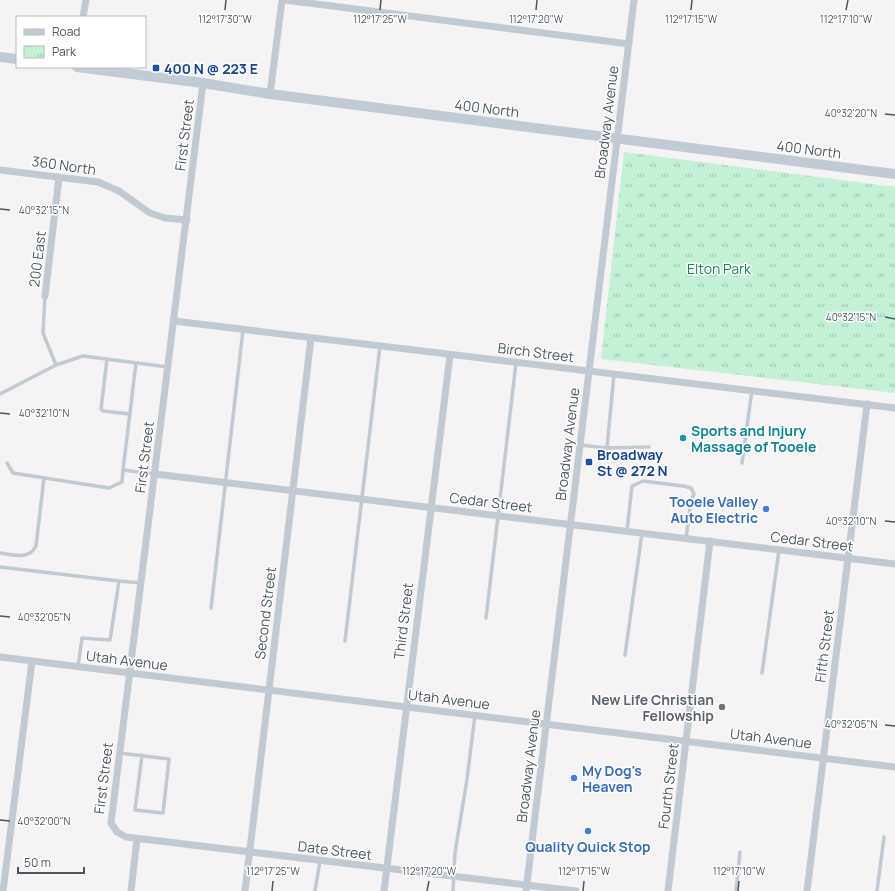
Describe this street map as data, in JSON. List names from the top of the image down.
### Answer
{
  "streets": {
    "street": [
      "400 North",
      "Broadway Avenue",
      "First Street",
      "360 North",
      "200 East",
      "Birch Street",
      "Cedar Street",
      "Second Street",
      "Third Street",
      "Fifth Street",
      "Utah Avenue",
      "Fourth Street",
      "Date Street"
    ]
  },
  "crossings": [
    ["400 North", "Broadway Avenue"],
    ["400 North", "First Street"],
    ["Broadway Avenue", "Birch Street"],
    ["Broadway Avenue", "Cedar Street"],
    ["Broadway Avenue", "Utah Avenue"],
    ["Broadway Avenue", "Date Street"],
    ["First Street", "360 North"],
    ["First Street", "Birch Street"],
    ["First Street", "Cedar Street"],
    ["First Street", "Utah Avenue"],
    ["First Street", "Date Street"],
    ["360 North", "200 East"],
    ["Birch Street", "Second Street"],
    ["Birch Street", "Third Street"],
    ["Birch Street", "Fifth Street"],
    ["Cedar Street", "Second Street"],
    ["Cedar Street", "Third Street"],
    ["Cedar Street", "Fifth Street"],
    ["Cedar Street", "Fourth Street"],
    ["Second Street", "Utah Avenue"],
    ["Second Street", "Date Street"],
    ["Third Street", "Utah Avenue"],
    ["Third Street", "Date Street"],
    ["Fifth Street", "Utah Avenue"],
    ["Utah Avenue", "Fourth Street"]
  ],
  "parks": ["Elton Park"],
  "places": {
    "transit": ["400 N @ 223 E", "Broadway St @ 272 N"],
    "other": [
      "Sports and Injury Massage of Tooele",
      "Tooele Valley Auto Electric",
      "New Life Christian Fellowship",
      "My Dog's Heaven",
      "Quality Quick Stop"
    ]
  },
  "legend": ["Road", "Park"],
  "scale_bar": "50 m",
  "coordinates": [
    "112°17'30\"W",
    "112°17'25\"W",
    "112°17'20\"W",
    "112°17'15\"W",
    "112°17'10\"W",
    "40°32'20\"N",
    "40°32'15\"N",
    "40°32'10\"N",
    "40°32'05\"N",
    "40°32'00\"N"
  ]
}
